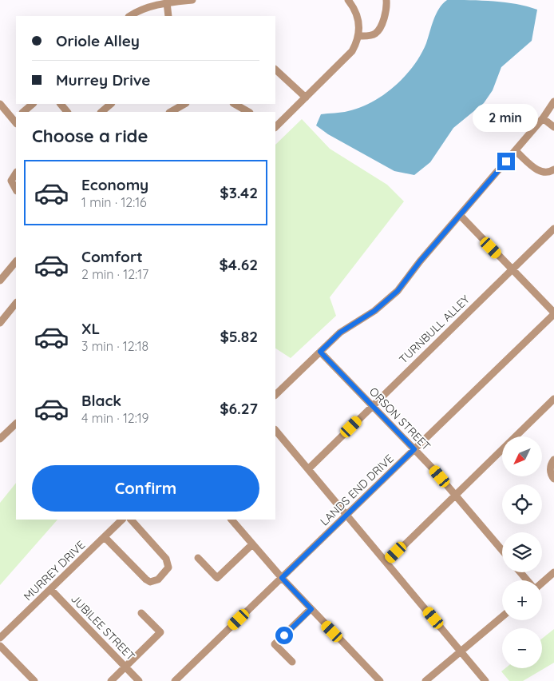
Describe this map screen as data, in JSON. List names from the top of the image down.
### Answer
{
  "streets": {
    "street": [
      "TURNBULL ALLEY",
      "ORSON STREET",
      "LANDS END DRIVE",
      "MURREY DRIVE",
      "JUBILEE STREET"
    ]
  },
  "crossings": [
    ["TURNBULL ALLEY", "ORSON STREET"],
    ["ORSON STREET", "LANDS END DRIVE"],
    ["MURREY DRIVE", "JUBILEE STREET"]
  ],
  "north": "bottom left",
  "page": {
    "banner": ["Oriole Alley", "Murrey Drive"],
    "bubble": "2 min",
    "heading": "Choose a ride",
    "list": [
      {
        "name": "Economy",
        "note": "1 min · 12:16",
        "value": "$3.42"
      },
      {
        "name": "Comfort",
        "note": "2 min · 12:17",
        "value": "$4.62"
      },
      {
        "name": "XL",
        "note": "3 min · 12:18",
        "value": "$5.82"
      },
      {
        "name": "Black",
        "note": "4 min · 12:19",
        "value": "$6.27"
      }
    ],
    "map_buttons": ["+", "−"],
    "buttons": "Confirm"
  }
}
